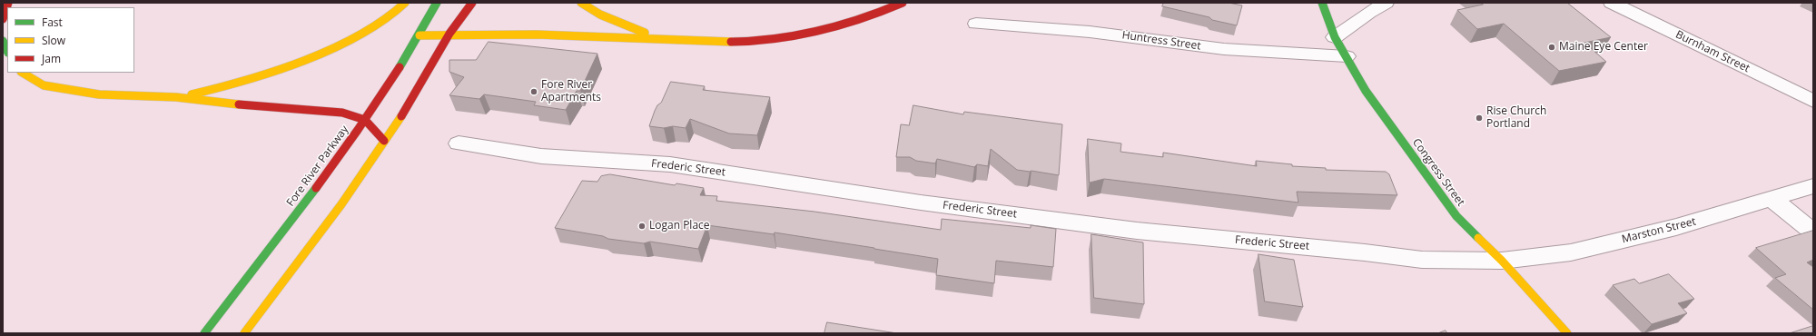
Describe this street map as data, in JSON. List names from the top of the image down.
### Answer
{
  "streets": {
    "main road": ["Fore River Parkway", "Congress Street"],
    "street": [
      "Huntress Street",
      "Burnham Street",
      "Frederic Street",
      "Marston Street"
    ]
  },
  "crossings": [
    ["Huntress Street", "Congress Street"],
    ["Frederic Street", "Congress Street"],
    ["Frederic Street", "Marston Street"],
    ["Congress Street", "Marston Street"]
  ],
  "places": [
    "Maine Eye Center",
    "Fore River Apartments",
    "Rise Church Portland",
    "Logan Place"
  ],
  "legend": ["Fast", "Slow", "Jam"]
}
